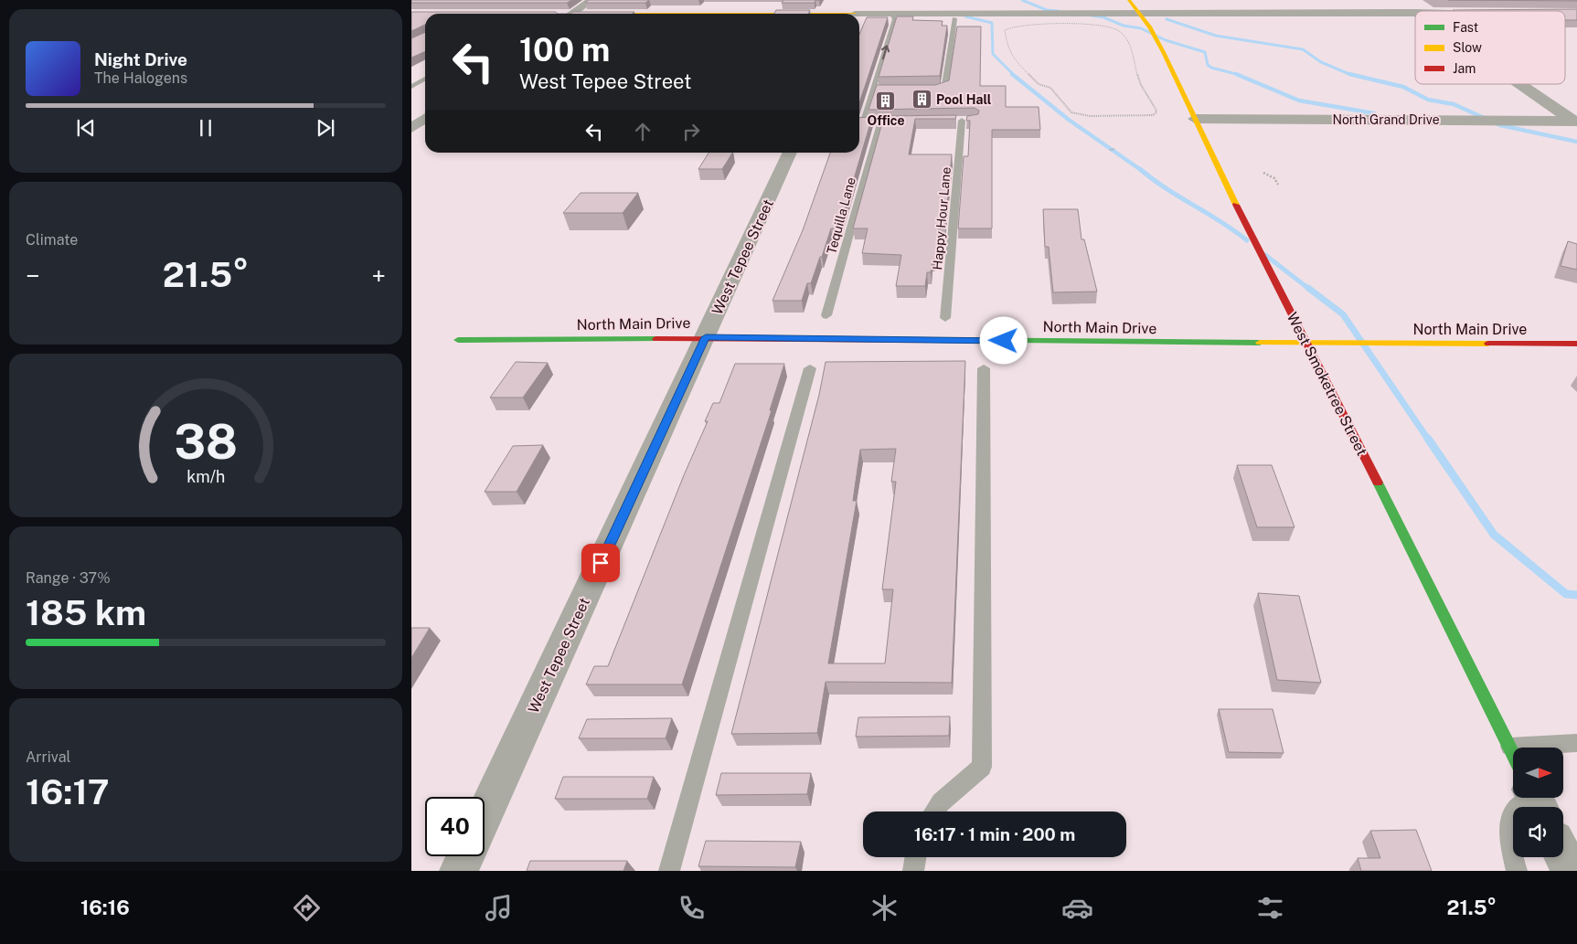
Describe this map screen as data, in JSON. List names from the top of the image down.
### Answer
{
  "streets": {
    "street": [
      "North Grand Drive",
      "West Tepee Street",
      "North Main Drive",
      "West Smoketree Street"
    ],
    "lane": ["Tequilla Lane", "Happy Hour Lane"]
  },
  "crossings": [
    ["North Grand Drive", "West Smoketree Street"],
    ["West Tepee Street", "North Main Drive"],
    ["North Main Drive", "West Smoketree Street"]
  ],
  "places": {
    "building": ["Pool Hall", "Office"]
  },
  "legend": ["Fast", "Slow", "Jam"],
  "north": "right",
  "page": {
    "turn": ["100 m", "West Tepee Street"],
    "song": ["Night Drive", "The Halogens"],
    "tile": [
      "Climate",
      ["Range · 37%", "185 km"],
      ["Arrival", "16:17"]
    ],
    "heat": ["−", "21.5°", "+"],
    "limit": "40",
    "trip": "16:17 · 1 min · 200 m",
    "tabs": ["16:16", "21.5°"],
    "gauge": ["38", "km/h"]
  }
}
